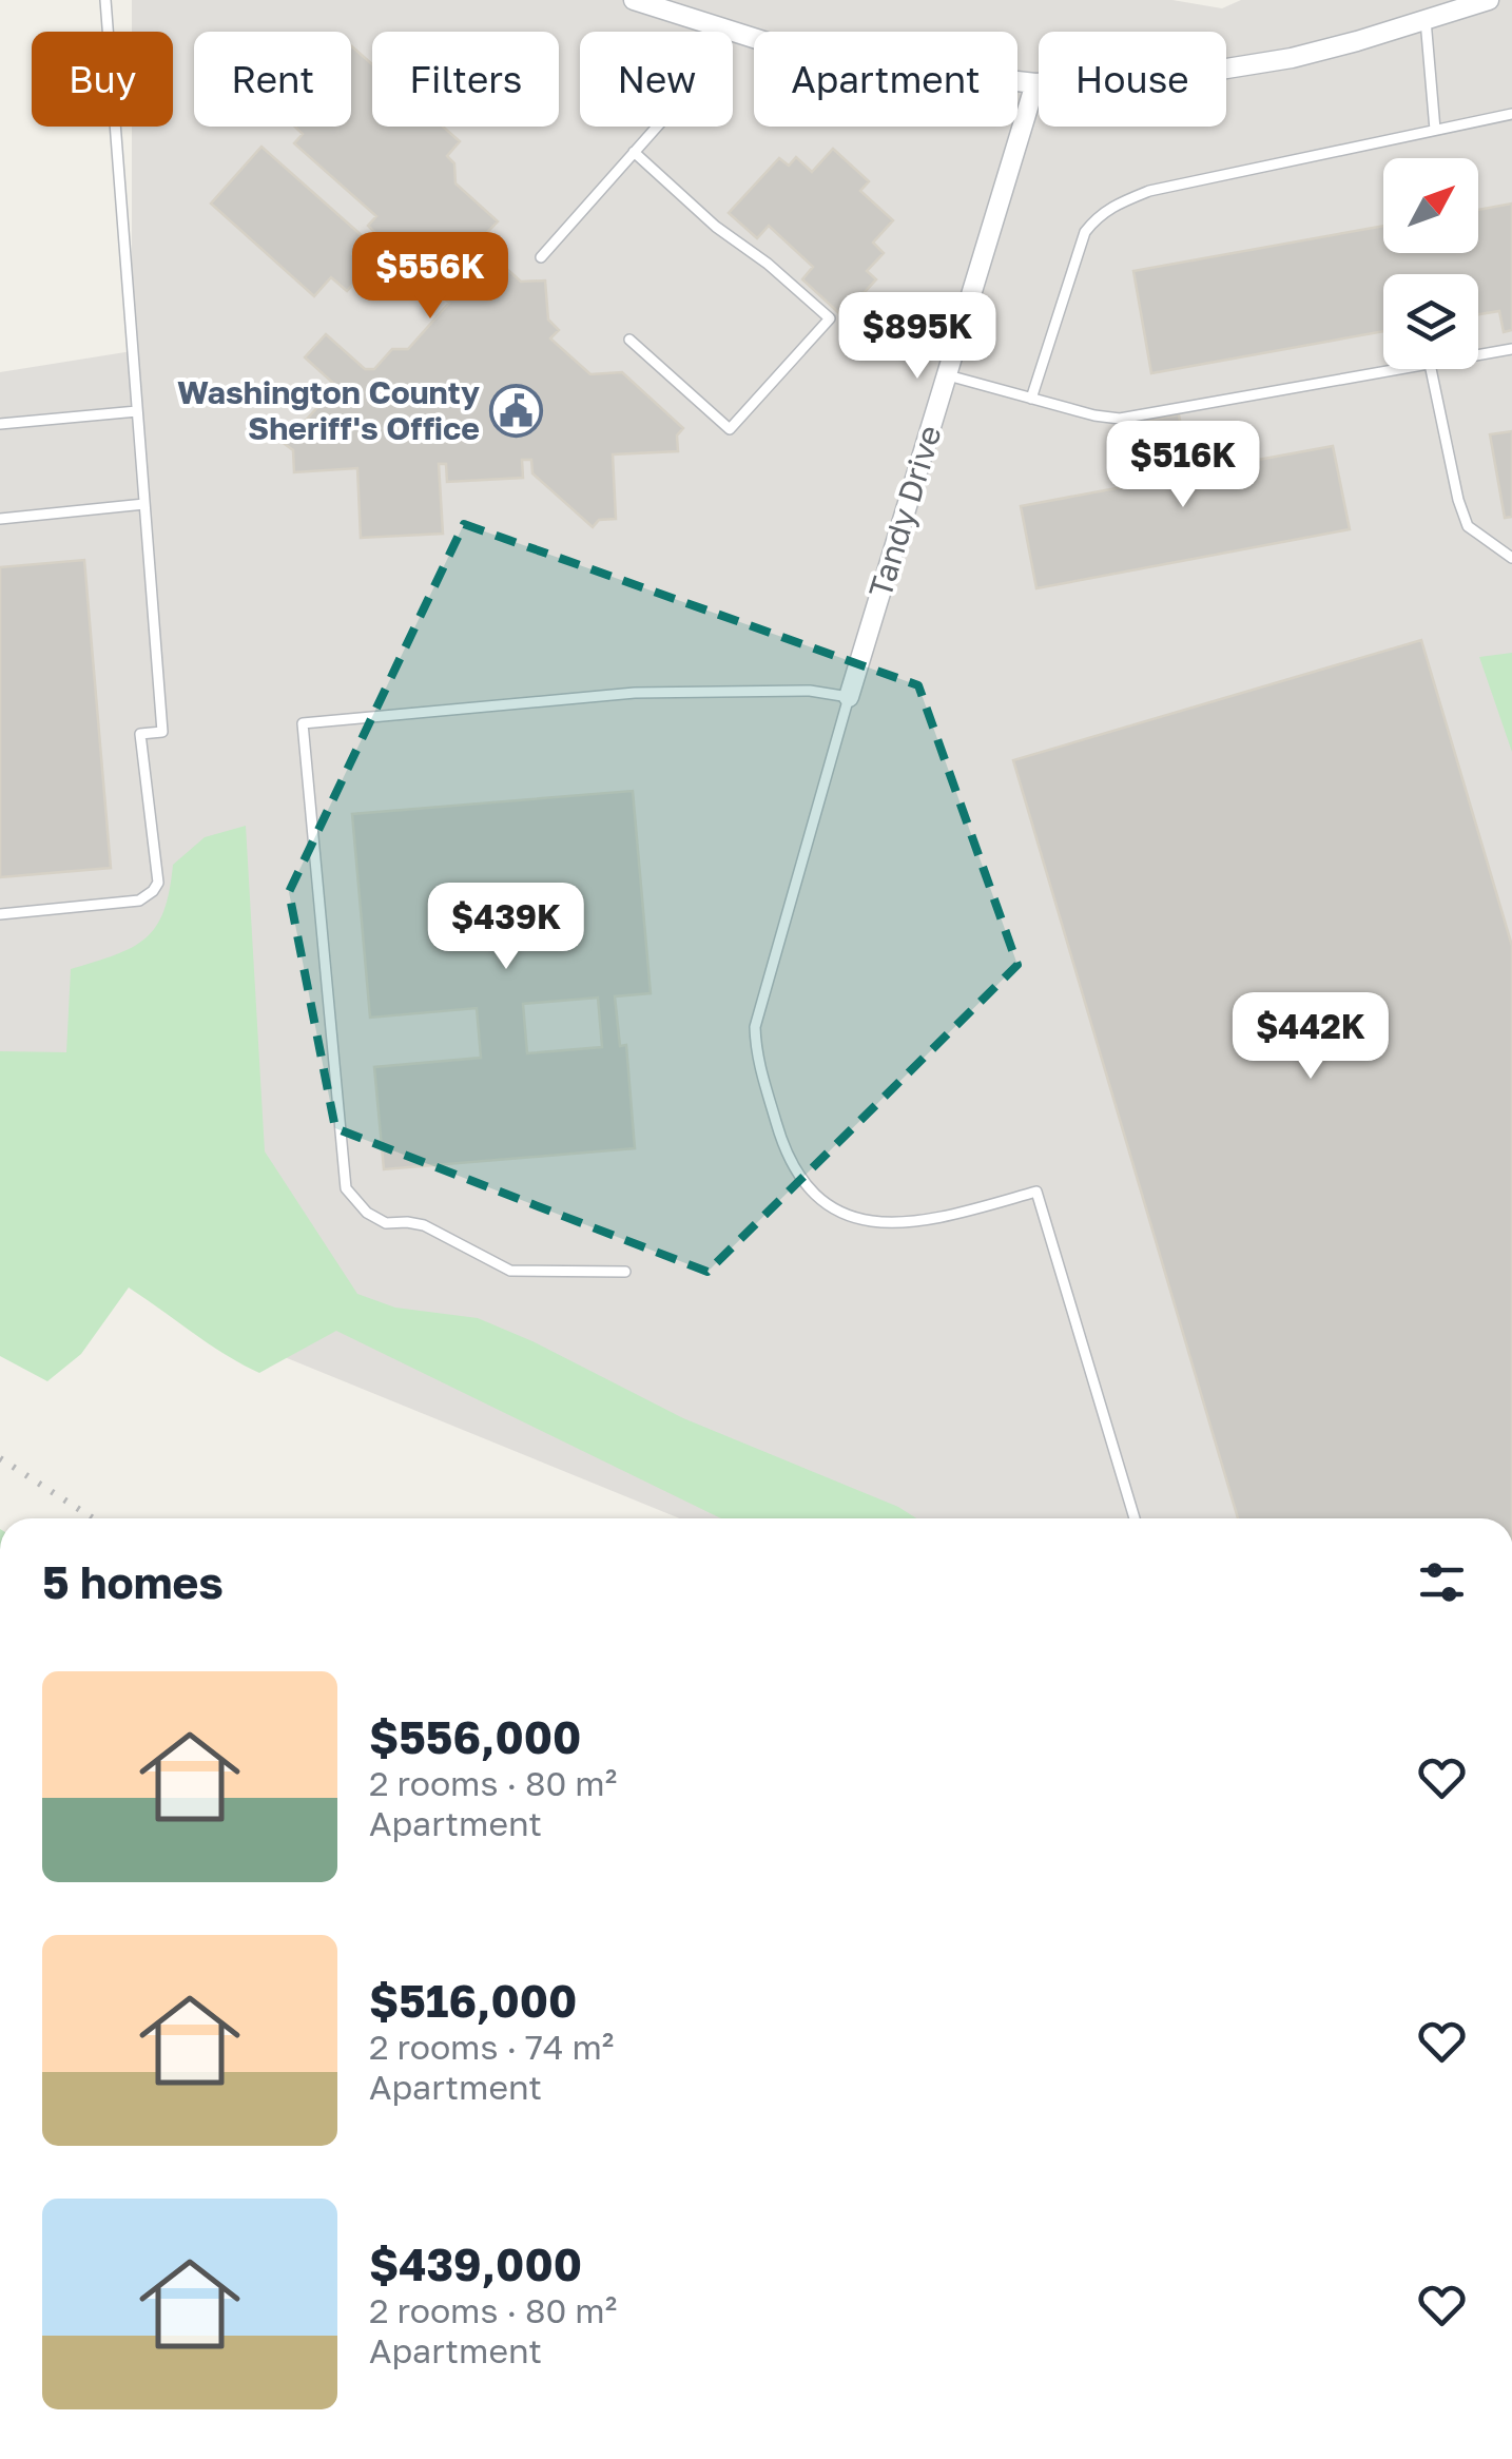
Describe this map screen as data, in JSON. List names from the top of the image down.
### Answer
{
  "streets": {
    "street": ["Tandy Drive"]
  },
  "places": {
    "public building": ["Washington County Sheriff's Office"]
  },
  "north": "top right",
  "page": {
    "chip": [
      "Buy",
      "Rent",
      "Filters",
      "New",
      "Apartment",
      "House"
    ],
    "price": [
      "$556K",
      "$895K",
      "$516K",
      "$439K",
      "$442K"
    ],
    "heading": "5 homes",
    "list": [
      {
        "name": "$556,000",
        "note": "2 rooms · 80 m² · Apartment"
      },
      {
        "name": "$516,000",
        "note": "2 rooms · 74 m² · Apartment"
      },
      {
        "name": "$439,000",
        "note": "2 rooms · 80 m² · Apartment"
      }
    ]
  }
}
